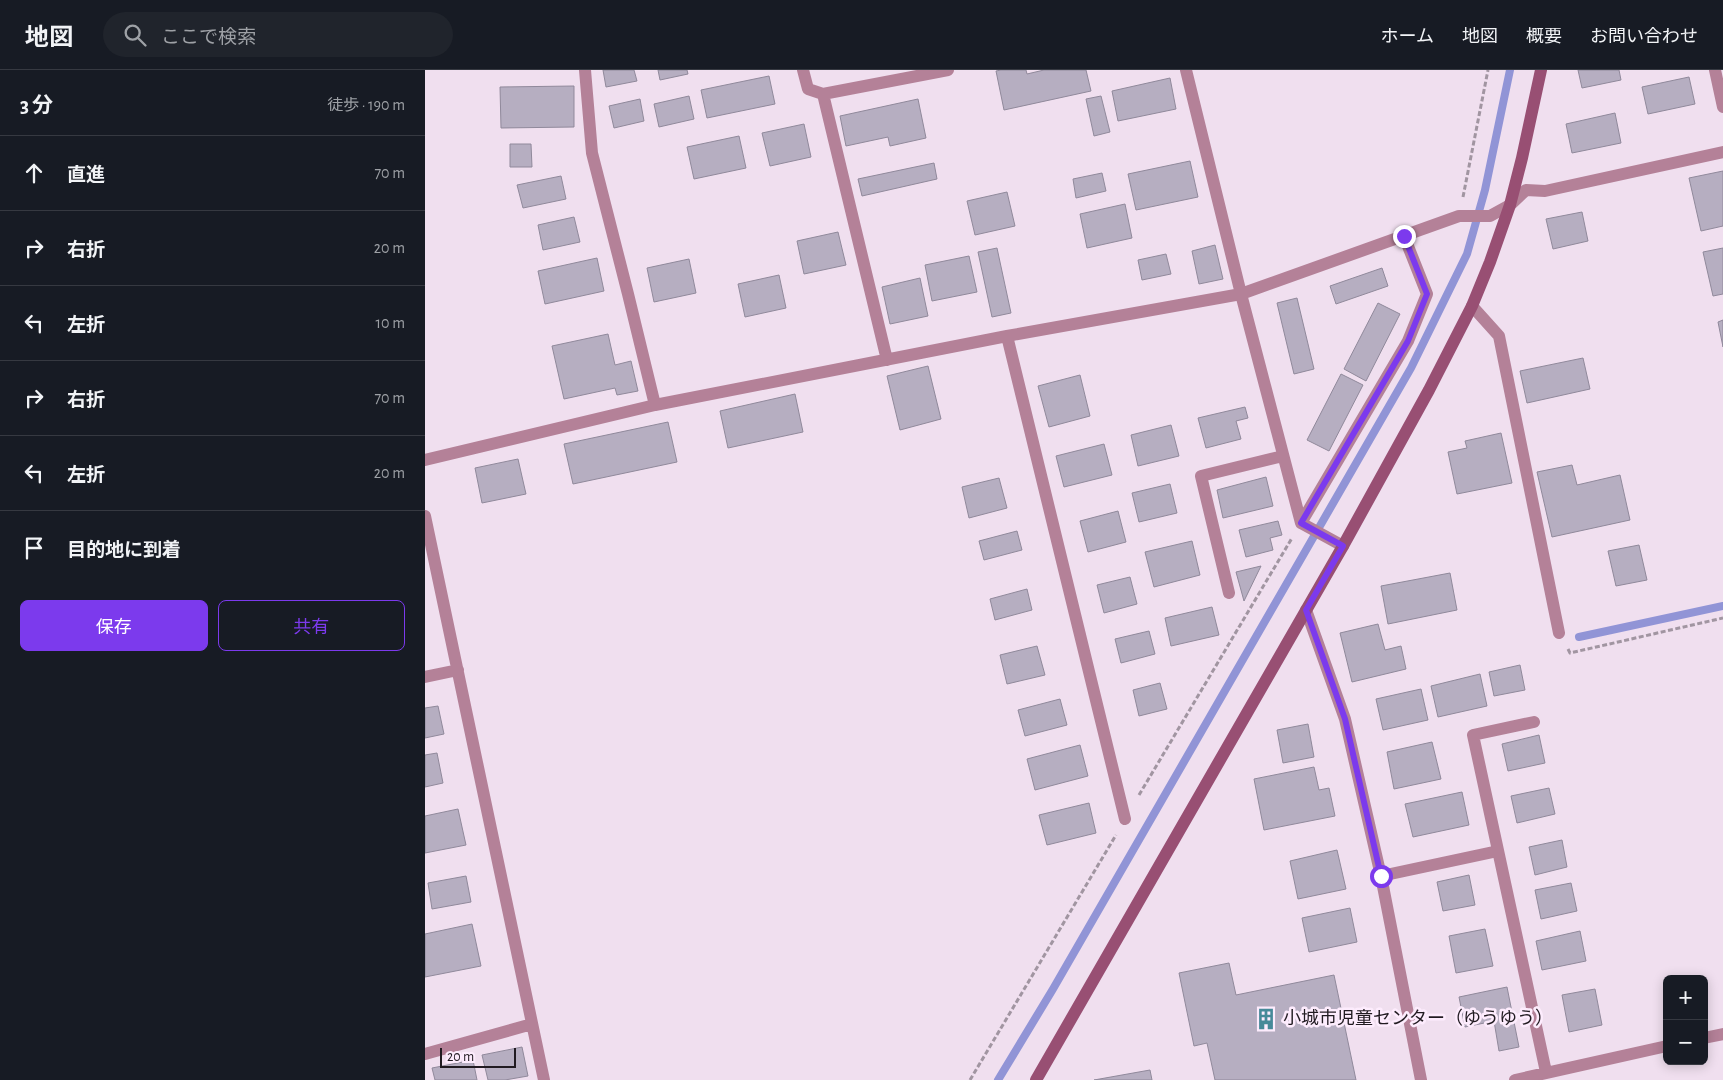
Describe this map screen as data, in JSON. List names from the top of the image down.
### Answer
{
  "places": {
    "building": ["小城市児童センター（ゆうゆう）"]
  },
  "scale_bar": "20 m",
  "page": {
    "header": "地図",
    "search": "ここで検索",
    "nav": [
      "ホーム",
      "地図",
      "概要",
      "お問い合わせ"
    ],
    "heading": ["3 分", "徒歩 · 190 m"],
    "list": [
      ["直進", "70 m"],
      ["右折", "20 m"],
      ["左折", "10 m"],
      ["右折", "70 m"],
      ["左折", "20 m"],
      "目的地に到着"
    ],
    "buttons": ["保存", "共有"],
    "map_buttons": ["+", "−"],
    "scale": "20 m"
  }
}
